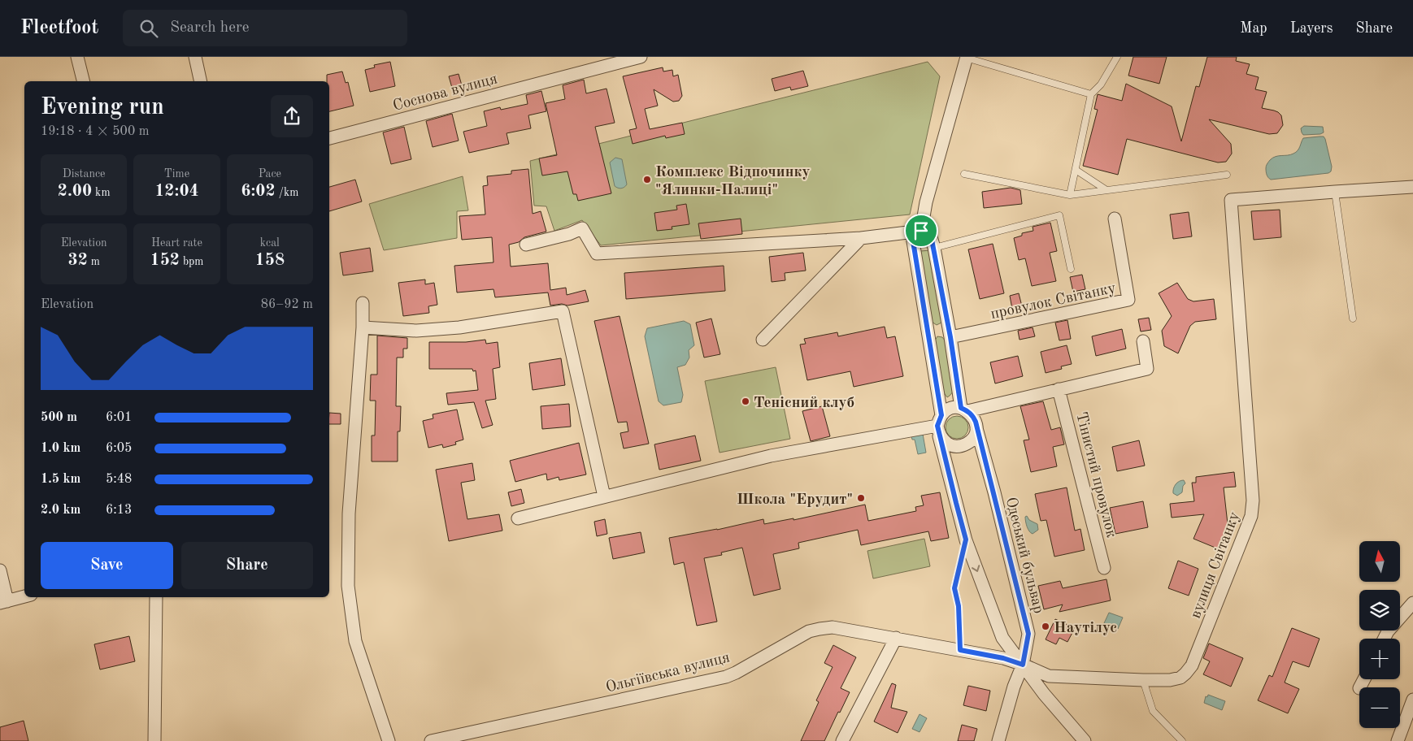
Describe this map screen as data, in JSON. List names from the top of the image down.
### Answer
{
  "streets": {
    "street": [
      "Соснова вулиця",
      "провулок Світанку",
      "Тінистий провулок",
      "Одеський бульвар",
      "вулиця Світанку",
      "Ольгіївська вулиця"
    ]
  },
  "crossings": [
    ["провулок Світанку", "Одеський бульвар"],
    ["Одеський бульвар", "вулиця Світанку"],
    ["Одеський бульвар", "Ольгіївська вулиця"],
    ["вулиця Світанку", "Ольгіївська вулиця"]
  ],
  "places": [
    "Комплекс Відпочинку \"Ялинки-Палиці\"",
    "Тенісний клуб",
    "Школа \"Ерудит\"",
    "Наутілус"
  ],
  "north": "top",
  "page": {
    "header": "Fleetfoot",
    "search": "Search here",
    "nav": ["Map", "Layers", "Share"],
    "heading": ["Evening run", "19:18 · 4 × 500 m"],
    "stats": [
      ["Distance", "2.00 km"],
      ["Time", "12:04"],
      ["Pace", "6:02 /km"],
      ["Elevation", "32 m"],
      ["Heart rate", "152 bpm"],
      ["kcal", "158"]
    ],
    "chart": ["Elevation", "86–92 m"],
    "list": [
      {
        "name": "500 m",
        "note": "6:01"
      },
      {
        "name": "1.0 km",
        "note": "6:05"
      },
      {
        "name": "1.5 km",
        "note": "5:48"
      },
      {
        "name": "2.0 km",
        "note": "6:13"
      }
    ],
    "buttons": ["Save", "Share"],
    "map_buttons": ["+", "−"]
  }
}
